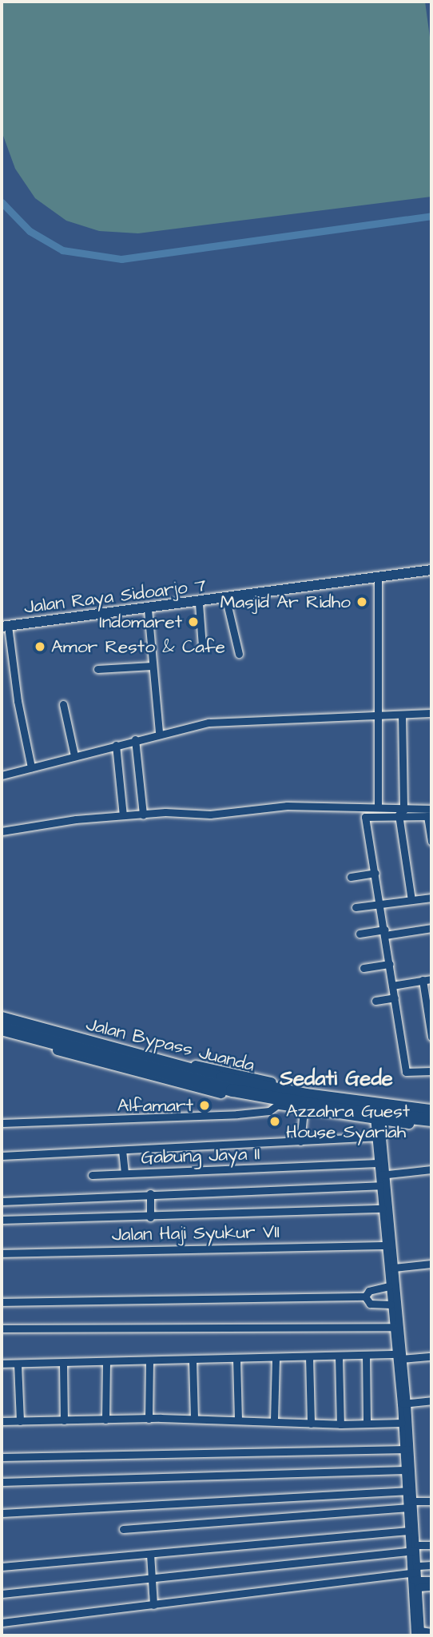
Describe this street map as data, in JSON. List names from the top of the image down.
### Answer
{
  "streets": {
    "highway": ["Jalan Bypass Juanda"],
    "street": ["Jalan Raya Sidoarjo 7", "Gabung Jaya II", "Jalan Haji Syukur VII"]
  },
  "districts": ["Sedati Gede"],
  "places": [
    "Masjid Ar Ridho",
    "Indomaret",
    "Amor Resto & Cafe",
    "Alfamart",
    "Azzahra Guest House Syariah"
  ]
}
